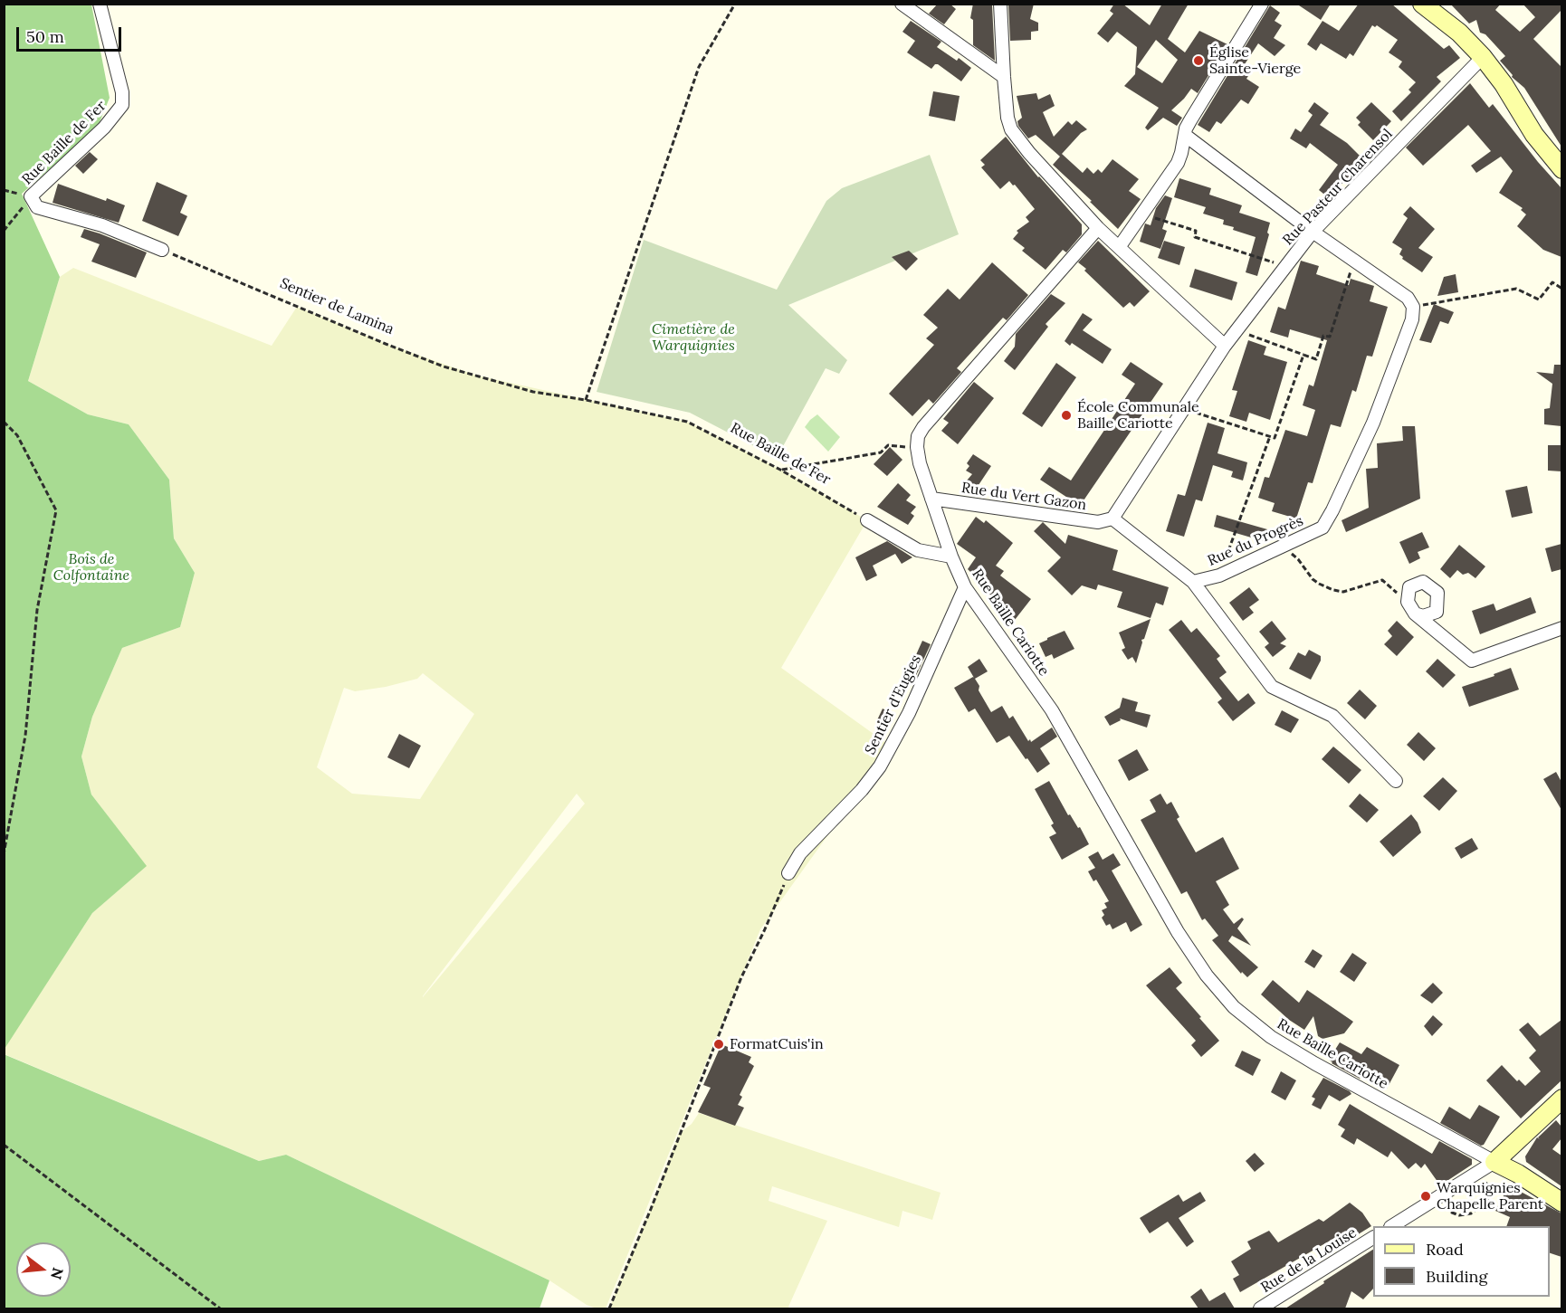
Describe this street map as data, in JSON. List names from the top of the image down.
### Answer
{
  "streets": {
    "street": [
      "Rue Baille de Fer",
      "Rue Pasteur Charensol",
      "Rue du Vert Gazon",
      "Rue du Progrès",
      "Rue Baille Cariotte",
      "Sentier d'Eugies",
      "Rue de la Louise"
    ],
    "path": ["Sentier de Lamina"]
  },
  "crossings": [
    ["Rue Baille de Fer", "Sentier de Lamina"],
    ["Rue Pasteur Charensol", "Rue du Vert Gazon"],
    ["Rue du Vert Gazon", "Rue Baille Cariotte"],
    ["Rue Baille Cariotte", "Sentier d'Eugies"]
  ],
  "parks": ["Cimetière de Warquignies", "Bois de Colfontaine"],
  "places": [
    "Église Sainte-Vierge",
    "École Communale Baille Cariotte",
    "FormatCuis'in",
    "Warquignies Chapelle Parent"
  ],
  "legend": ["Road", "Building"],
  "scale_bar": "50 m",
  "north": "right"
}
